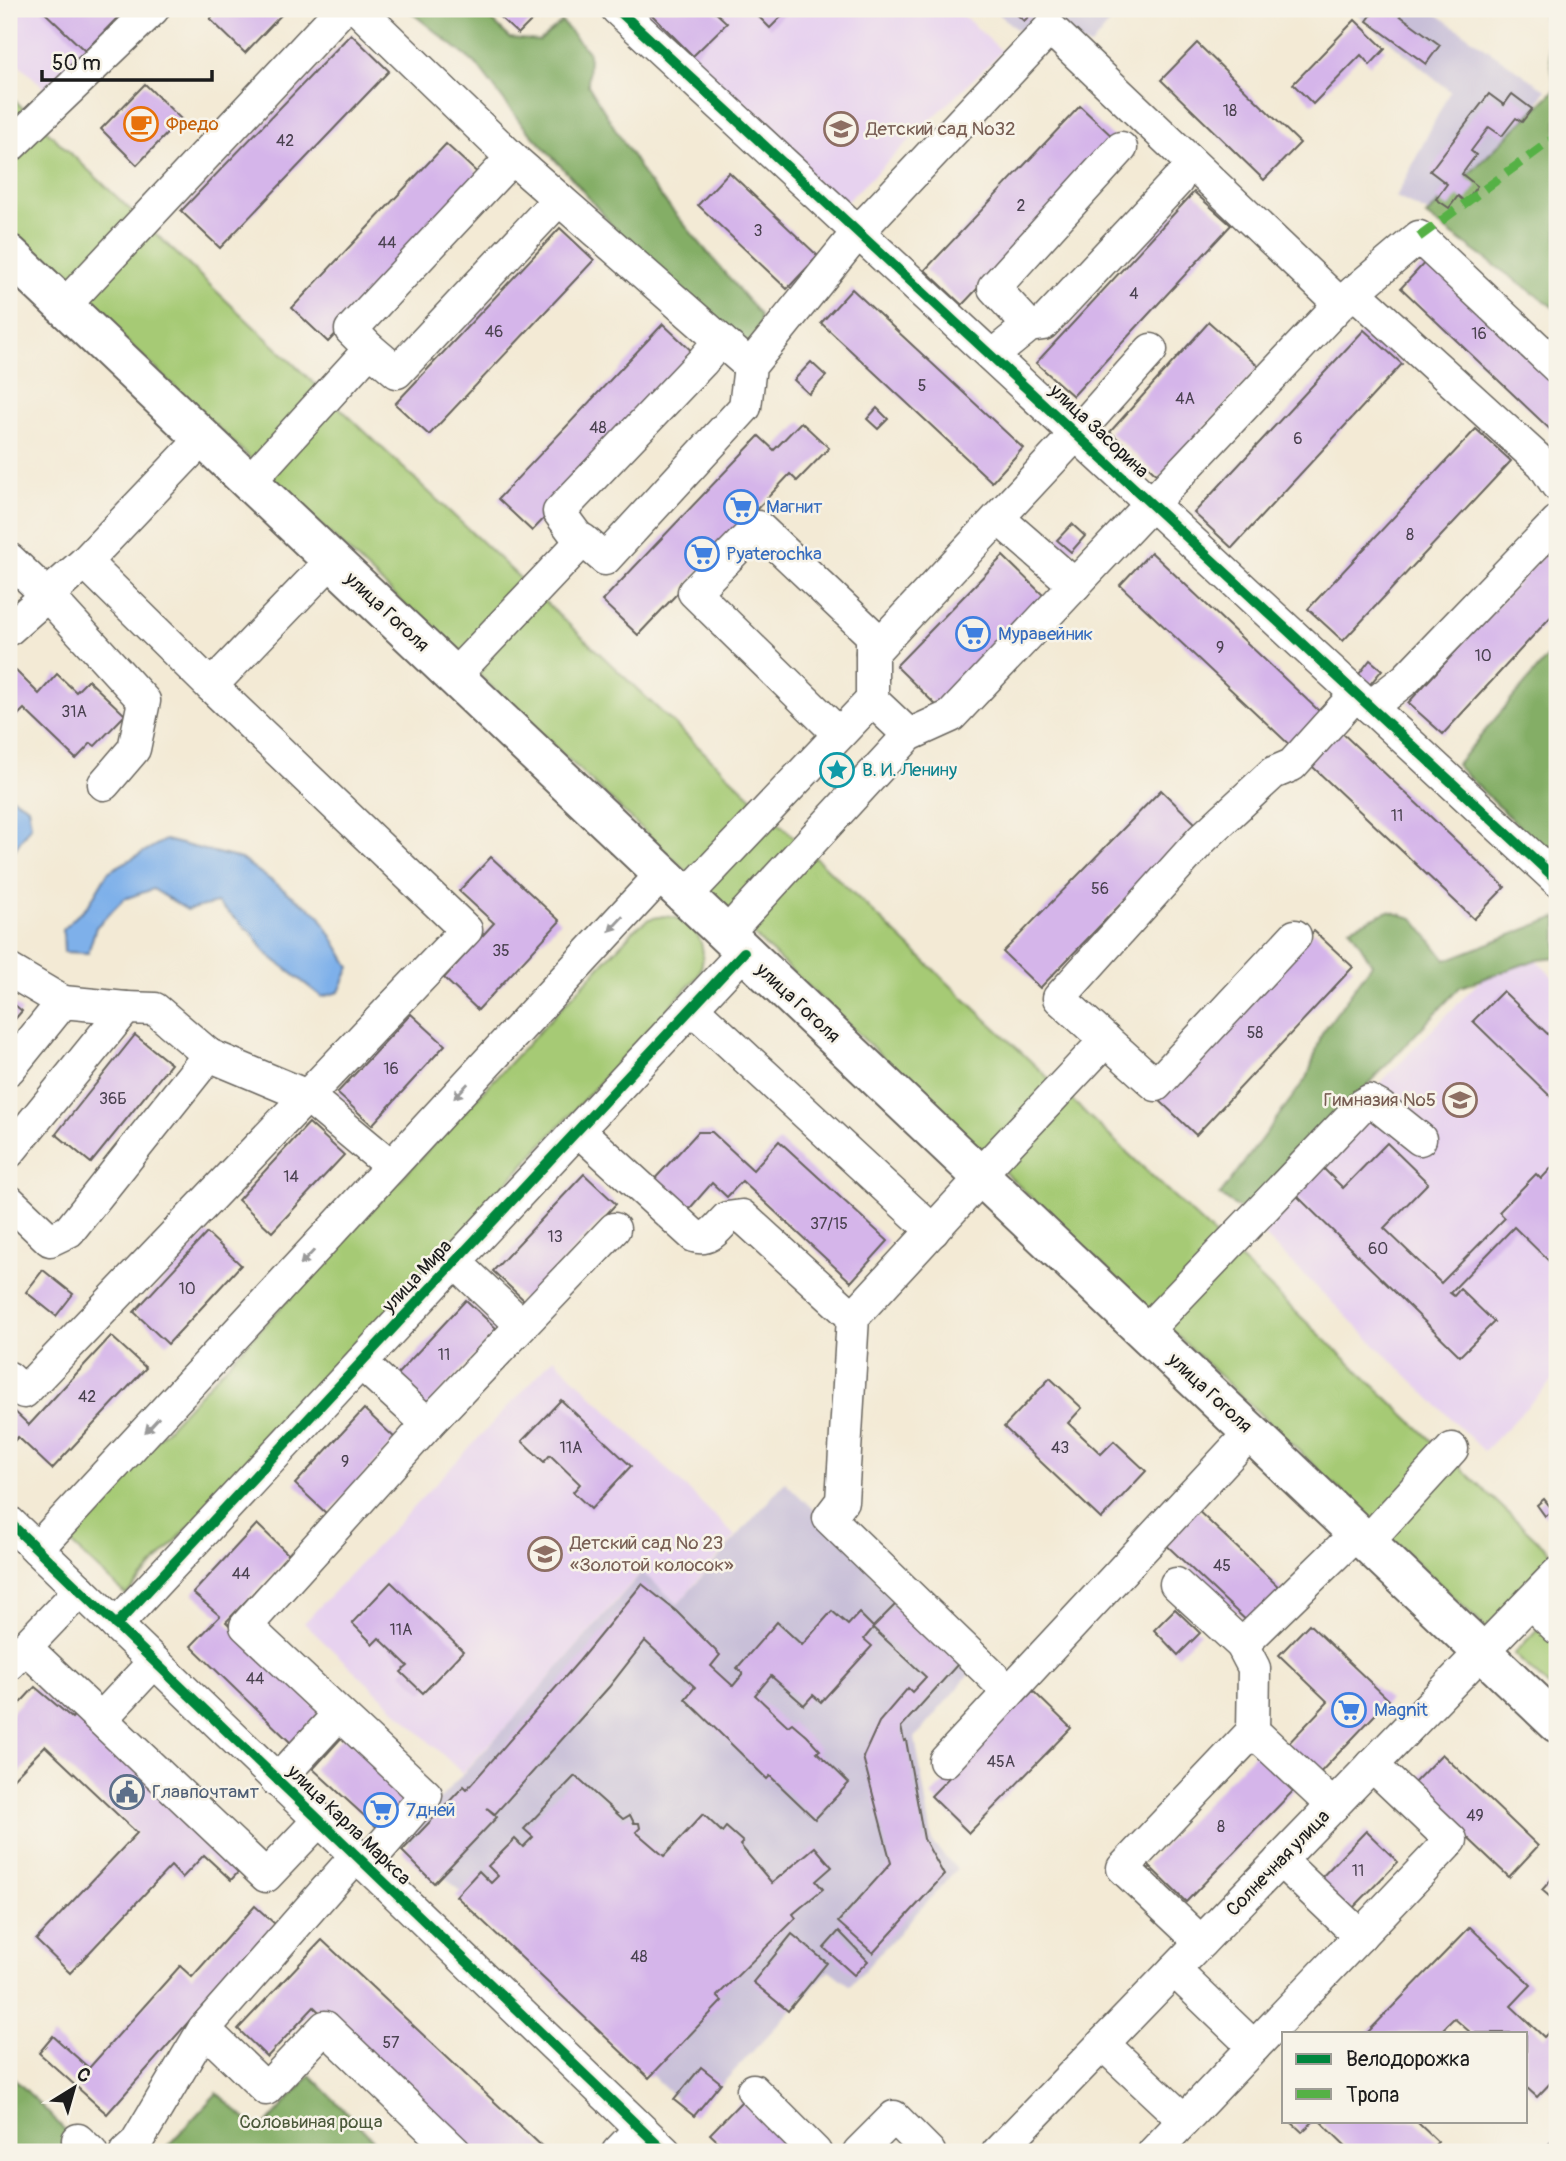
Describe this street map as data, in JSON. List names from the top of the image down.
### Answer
{
  "streets": {
    "main road": ["улица Гоголя"],
    "street": [
      "улица Засорина",
      "улица Мира",
      "улица Карла Маркса",
      "Солнечная улица"
    ]
  },
  "crossings": [
    ["улица Гоголя", "улица Мира"],
    ["улица Гоголя", "Солнечная улица"],
    ["улица Мира", "улица Карла Маркса"]
  ],
  "parks": ["Соловьиная роща"],
  "places": {
    "cafe": ["Фредо"],
    "school or university": ["Детский сад №32", "Гимназия №5", "Детский сад № 23 «Золотой колосок»"],
    "supermarket": [
      "Магнит",
      "Pyaterochka",
      "Муравейник",
      "Magnit",
      "7дней"
    ],
    "place": ["В. И. Ленину"],
    "public building": ["Главпочтамт"]
  },
  "house_numbers": [
    "18",
    "42",
    "2",
    "3",
    "44",
    "4",
    "46",
    "16",
    "5",
    "4А",
    "48",
    "6",
    "8",
    "9",
    "10",
    "31А",
    "11",
    "56",
    "35",
    "58",
    "16",
    "36Б",
    "14",
    "37/15",
    "13",
    "60",
    "10",
    "11",
    "42",
    "11А",
    "43",
    "9",
    "45",
    "44",
    "11А",
    "44",
    "45А",
    "49",
    "8",
    "11",
    "48",
    "57"
  ],
  "legend": ["Велодорожка", "Тропа"],
  "scale_bar": "50 m",
  "north": "top right"
}
